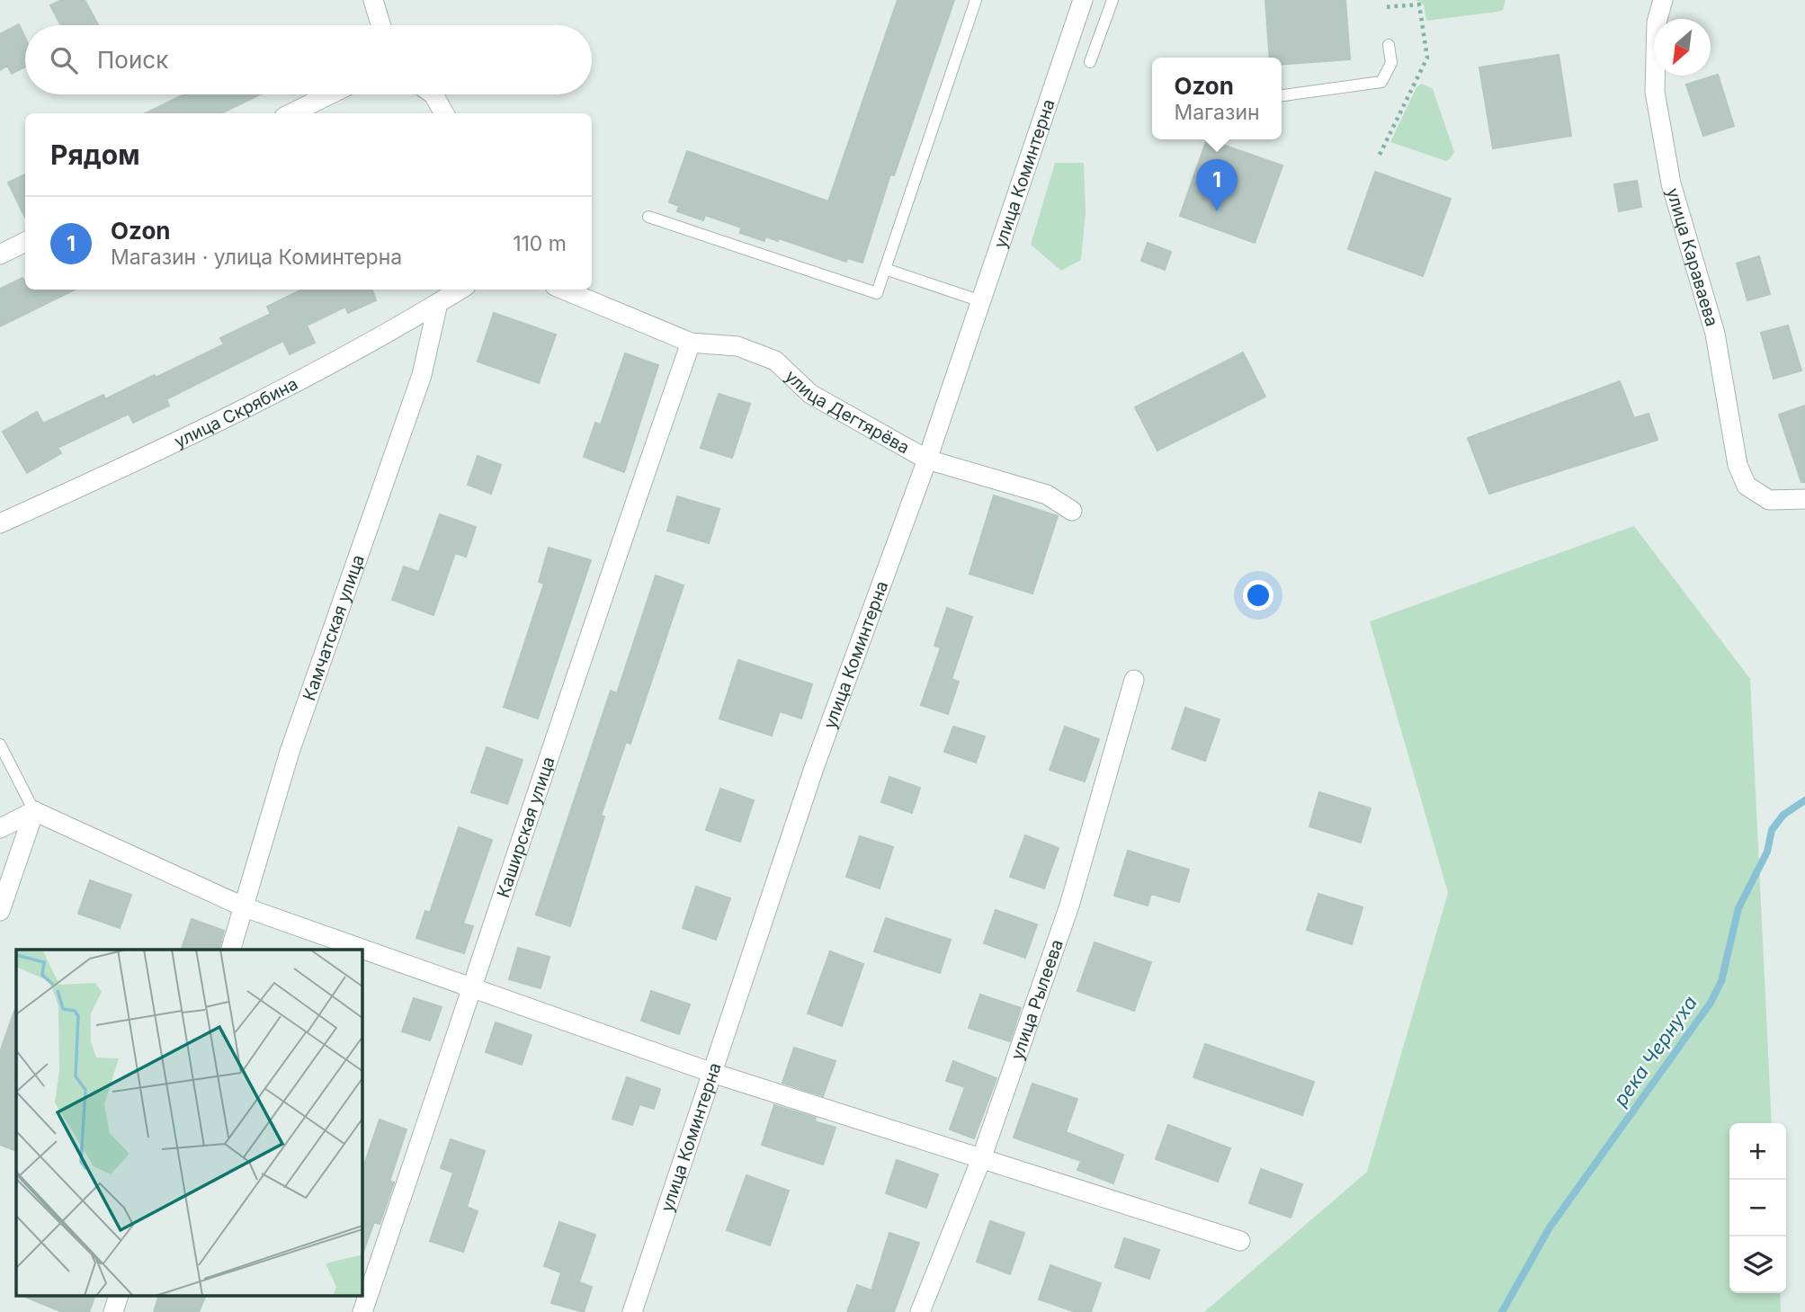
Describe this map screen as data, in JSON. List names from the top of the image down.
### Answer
{
  "streets": {
    "street": [
      "улица Коминтерна",
      "улица Караваева",
      "улица Дегтярёва",
      "улица Скрябина",
      "Камчатская улица",
      "Каширская улица",
      "улица Рылеева"
    ]
  },
  "crossings": [
    ["улица Коминтерна", "улица Дегтярёва"],
    ["улица Дегтярёва", "Каширская улица"],
    ["улица Скрябина", "Камчатская улица"]
  ],
  "water": ["река Чернуха"],
  "north": "bottom left",
  "page": {
    "search": "Поиск",
    "popup": ["Ozon", "Магазин"],
    "heading": "Рядом",
    "pins": "1",
    "list": [
      {
        "mark": "1",
        "name": "Ozon",
        "note": "Магазин · улица Коминтерна",
        "value": "110 m"
      }
    ],
    "map_buttons": ["+", "−"]
  }
}
